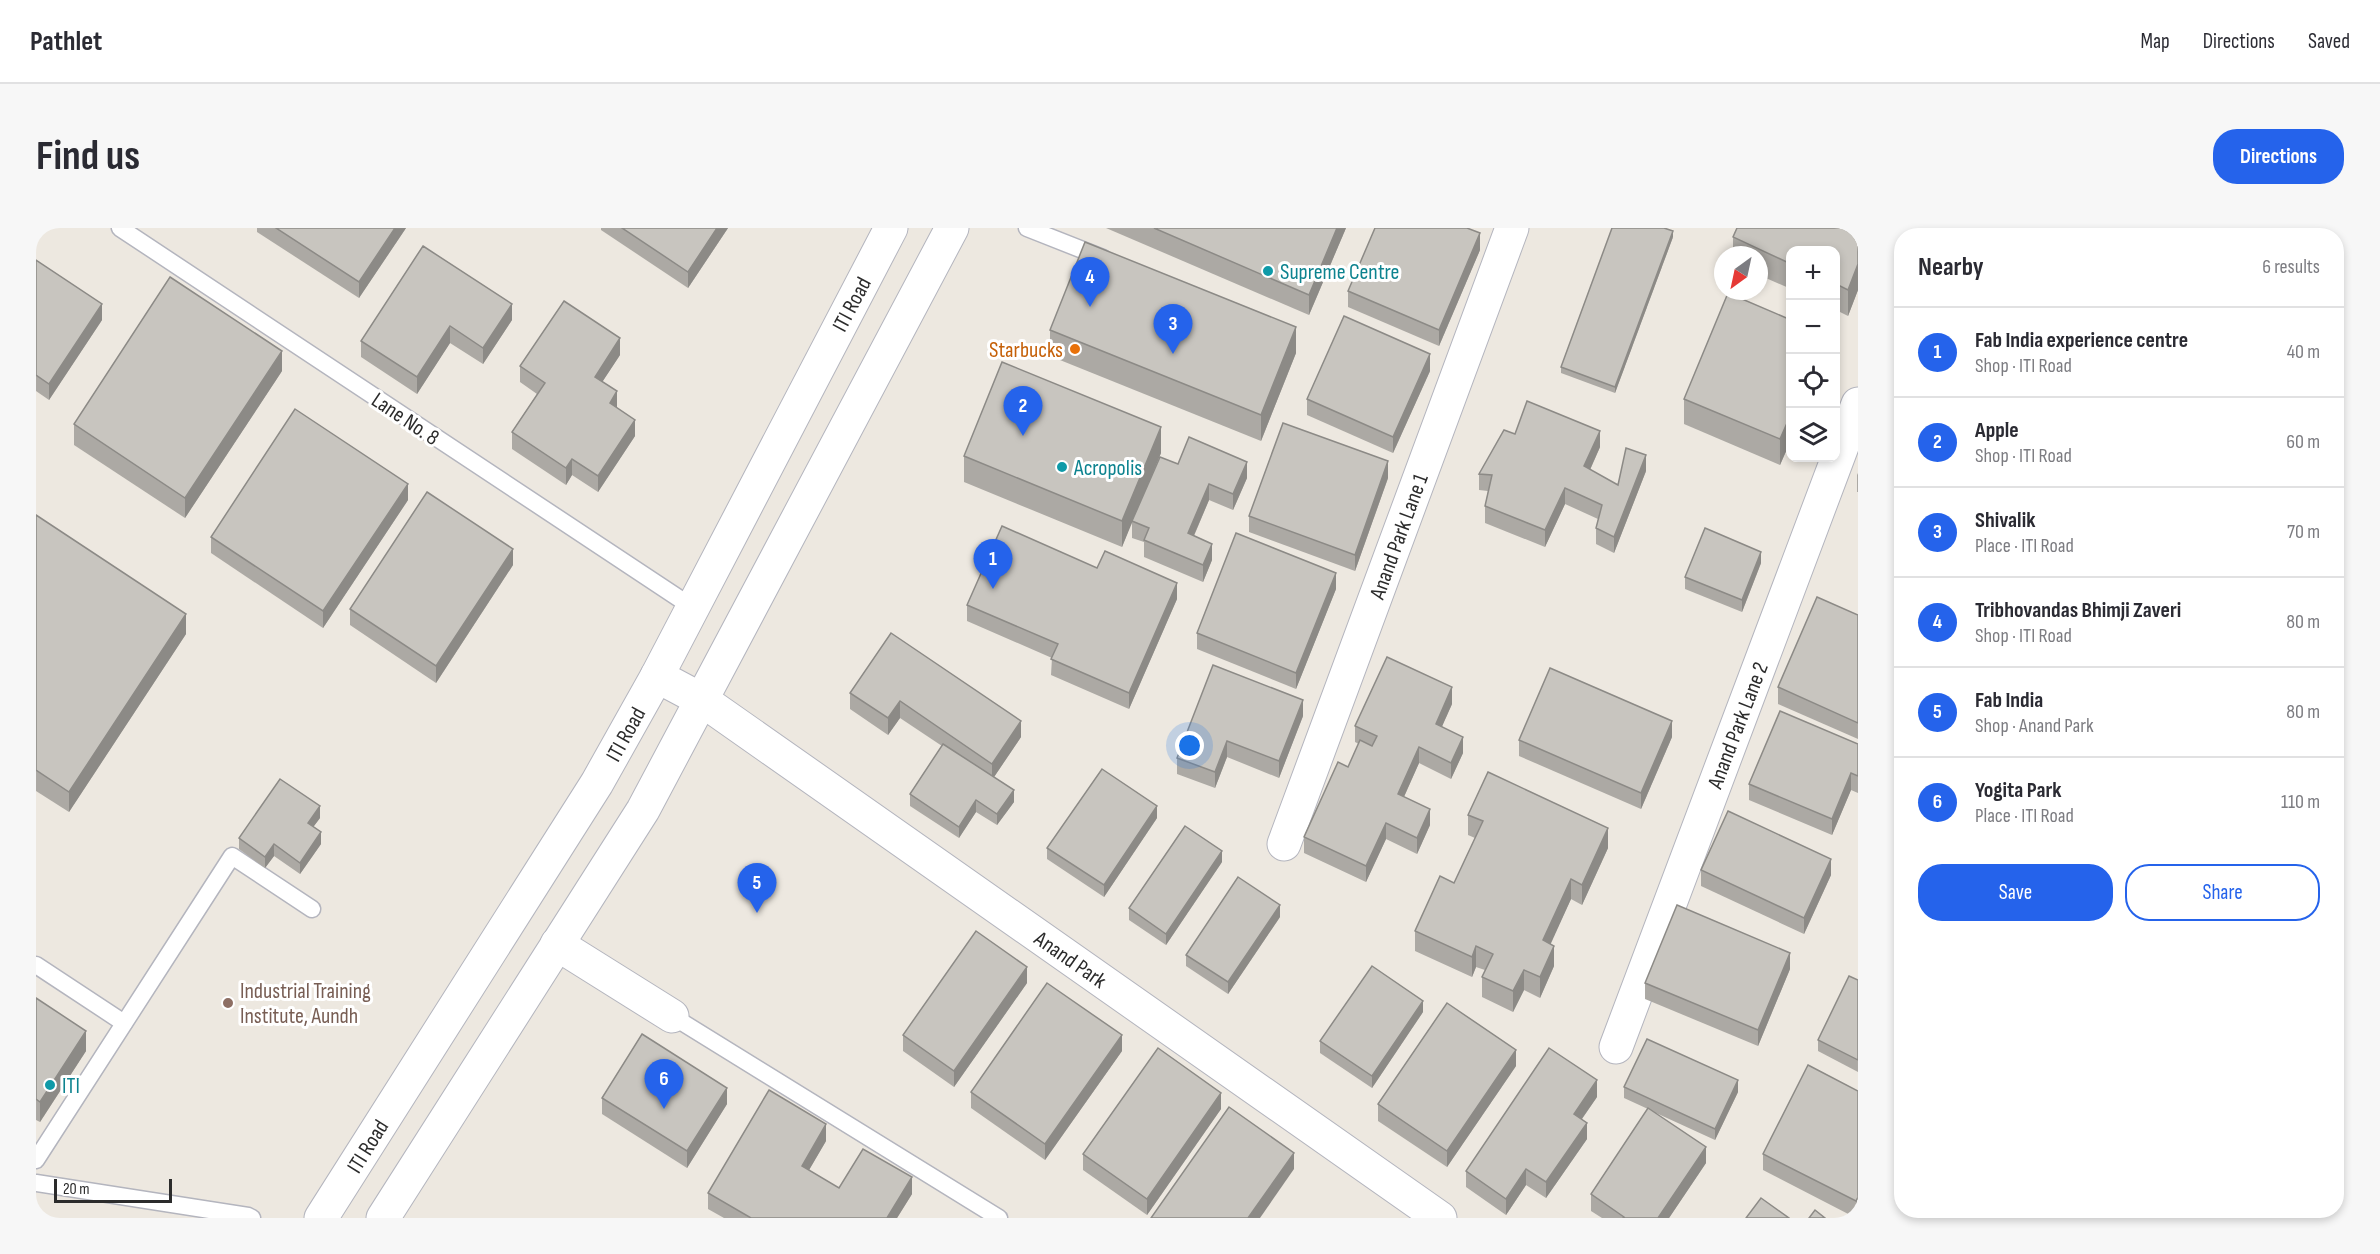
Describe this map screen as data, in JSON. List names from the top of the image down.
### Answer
{
  "streets": {
    "street": [
      "ITI Road",
      "Anand Park Lane 1",
      "Anand Park Lane 2",
      "Anand Park"
    ],
    "lane": ["Lane No. 8"]
  },
  "crossings": [
    ["ITI Road", "Lane No. 8"],
    ["ITI Road", "Anand Park"]
  ],
  "places": [
    "Supreme Centre",
    "Starbucks",
    "Acropolis",
    "Industrial Training Institute, Aundh",
    "ITI"
  ],
  "scale_bar": "20 m",
  "north": "bottom left",
  "page": {
    "header": "Pathlet",
    "nav": ["Map", "Directions", "Saved"],
    "buttons": [
      "Directions",
      ["Save", "Share"]
    ],
    "title": "Find us",
    "heading": ["Nearby", "6 results"],
    "map_buttons": ["+", "−"],
    "pins": [
      "4",
      "3",
      "2",
      "1",
      "5",
      "6"
    ],
    "list": [
      {
        "mark": "1",
        "name": "Fab India experience centre",
        "note": "Shop · ITI Road",
        "value": "40 m"
      },
      {
        "mark": "2",
        "name": "Apple",
        "note": "Shop · ITI Road",
        "value": "60 m"
      },
      {
        "mark": "3",
        "name": "Shivalik",
        "note": "Place · ITI Road",
        "value": "70 m"
      },
      {
        "mark": "4",
        "name": "Tribhovandas Bhimji Zaveri",
        "note": "Shop · ITI Road",
        "value": "80 m"
      },
      {
        "mark": "5",
        "name": "Fab India",
        "note": "Shop · Anand Park",
        "value": "80 m"
      },
      {
        "mark": "6",
        "name": "Yogita Park",
        "note": "Place · ITI Road",
        "value": "110 m"
      }
    ],
    "scale": "20 m"
  }
}
